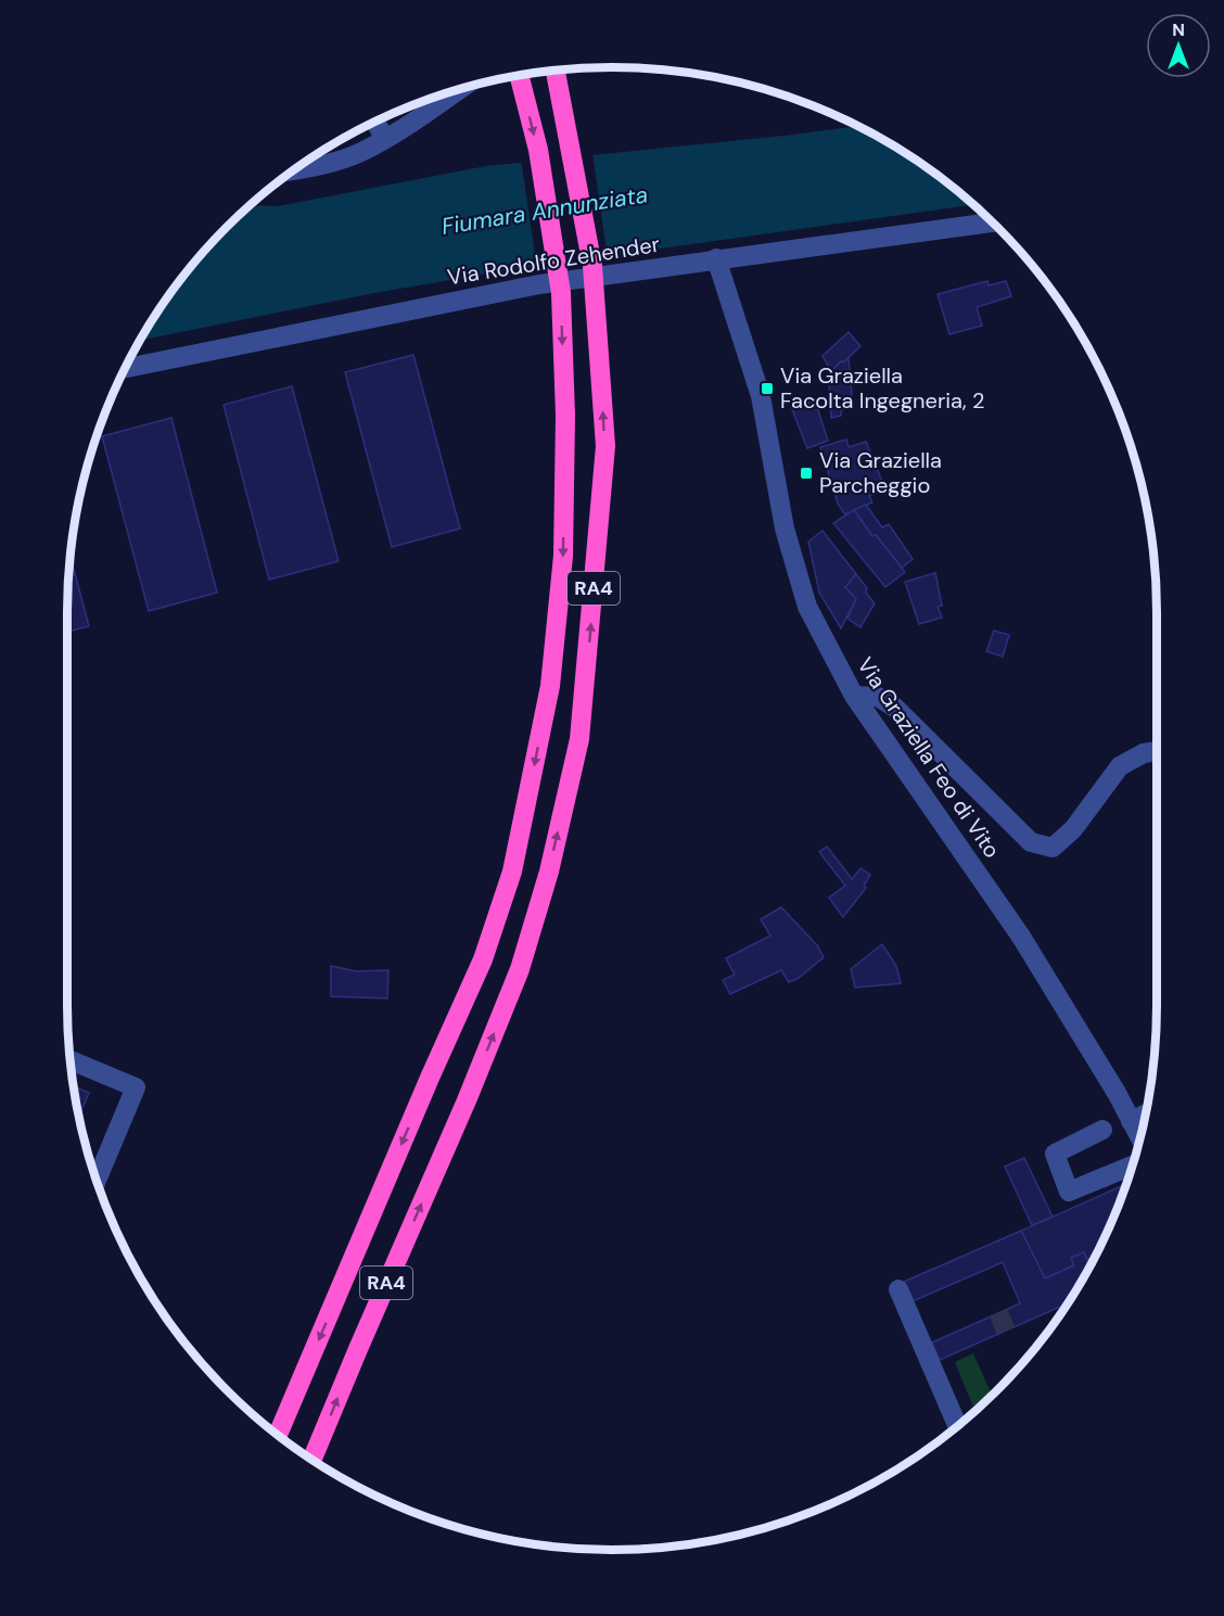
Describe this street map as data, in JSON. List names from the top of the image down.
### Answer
{
  "streets": {
    "highway": ["RA4"],
    "street": ["Via Rodolfo Zehender", "Via Graziella Feo di Vito"]
  },
  "crossings": [
    ["Via Rodolfo Zehender", "Via Graziella Feo di Vito"]
  ],
  "water": ["Fiumara Annunziata"],
  "places": {
    "transit": ["Via Graziella Facolta Ingegneria, 2", "Via Graziella Parcheggio"]
  },
  "north": "top"
}
